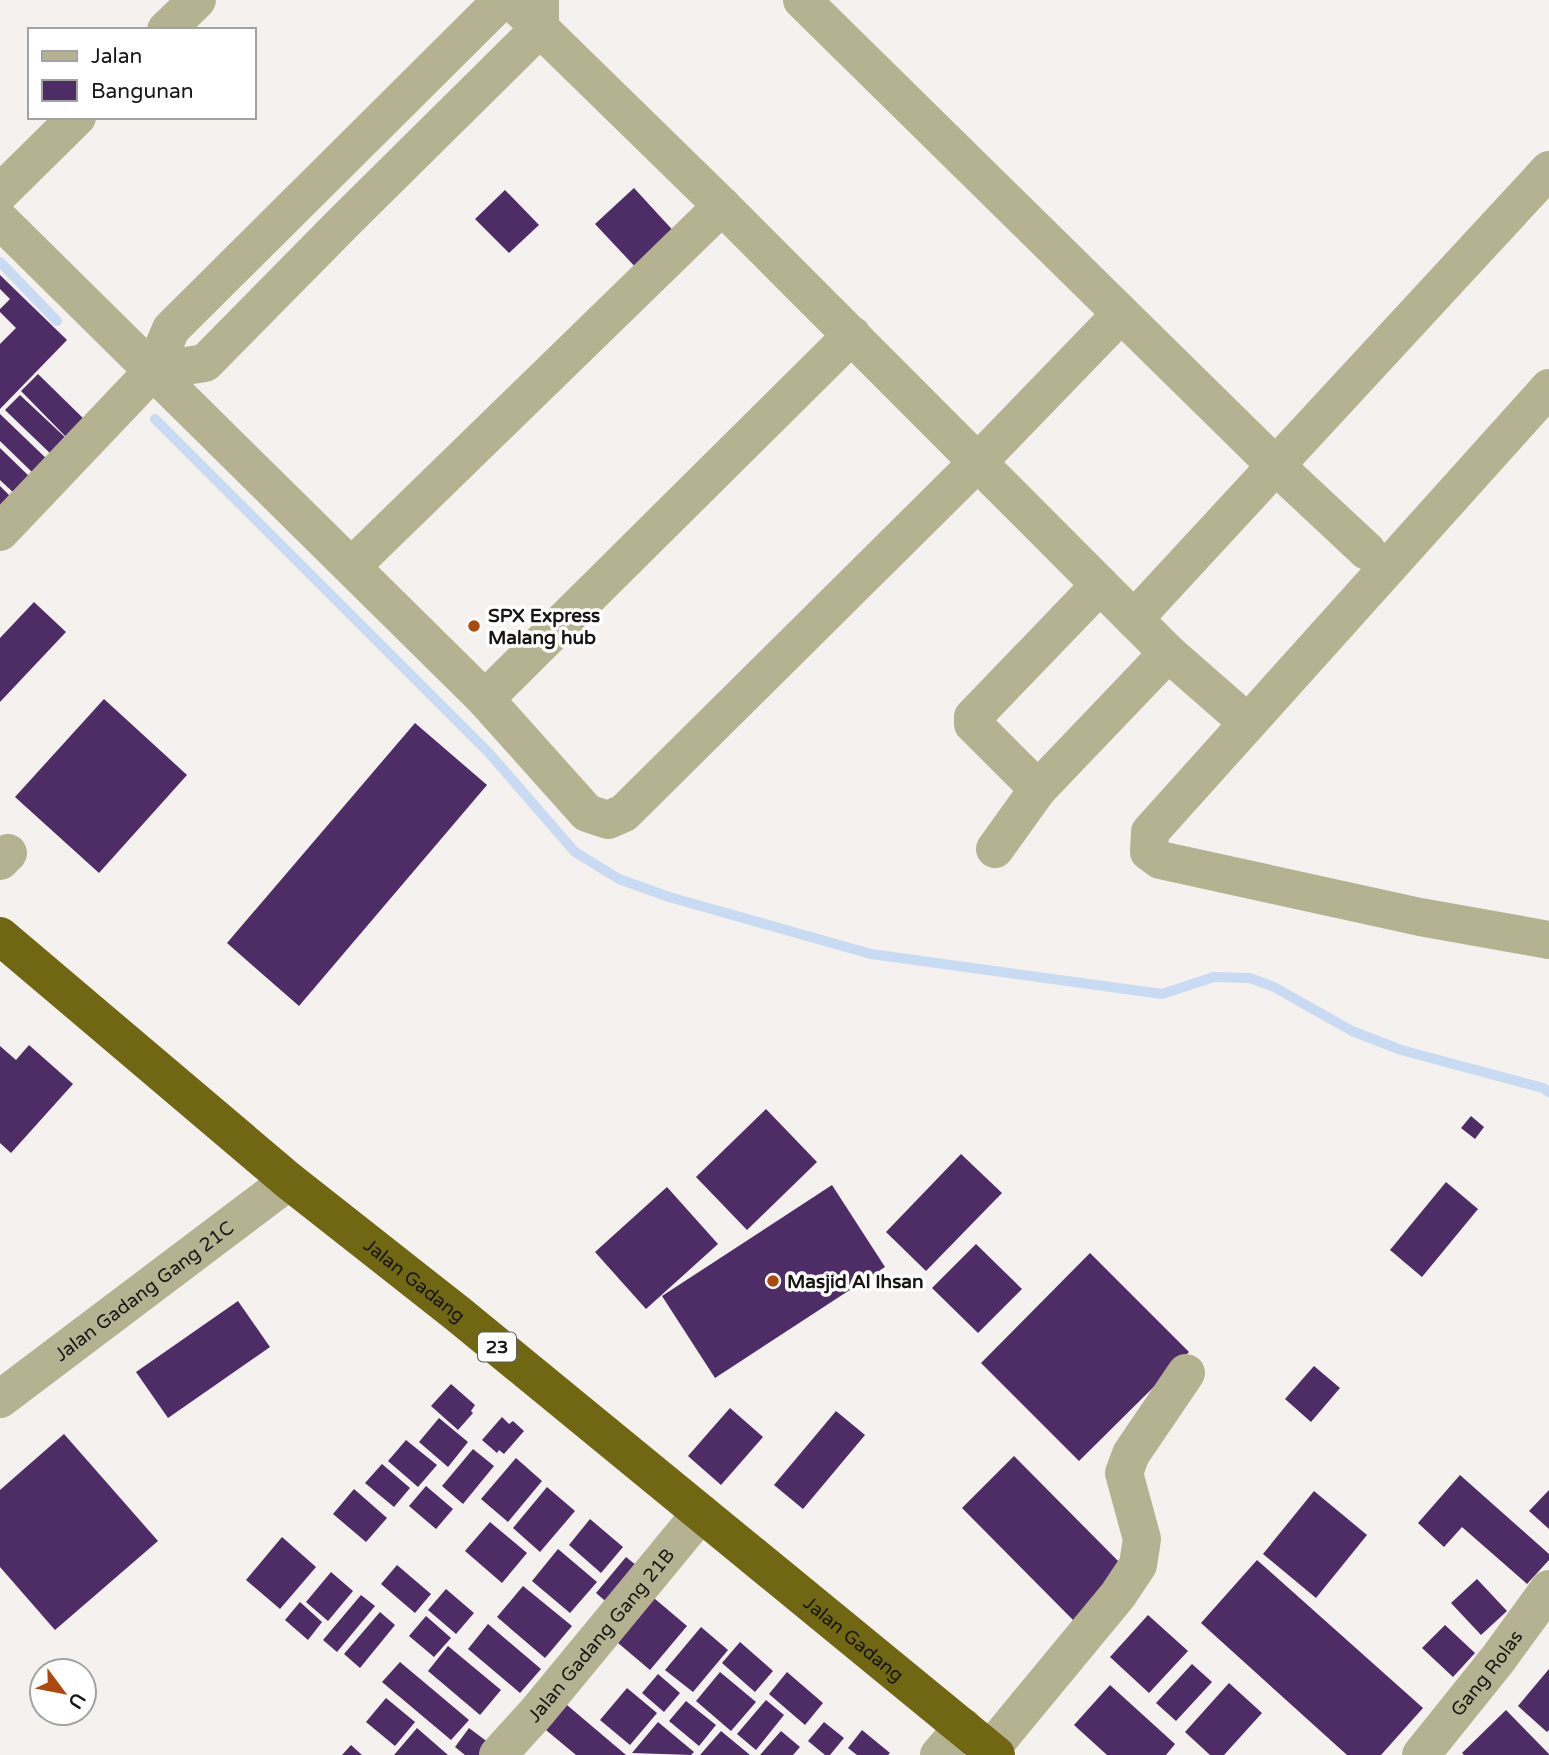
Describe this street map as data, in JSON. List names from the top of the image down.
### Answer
{
  "streets": {
    "highway": ["Jalan Gadang", "23"],
    "street": ["Jalan Gadang Gang 21C", "Jalan Gadang Gang 21B", "Gang Rolas"]
  },
  "crossings": [
    ["Jalan Gadang", "Jalan Gadang Gang 21C"],
    ["Jalan Gadang", "Jalan Gadang Gang 21B"]
  ],
  "places": ["SPX Express Malang hub", "Masjid Al Ihsan"],
  "legend": ["Jalan", "Bangunan"],
  "north": "bottom right"
}
